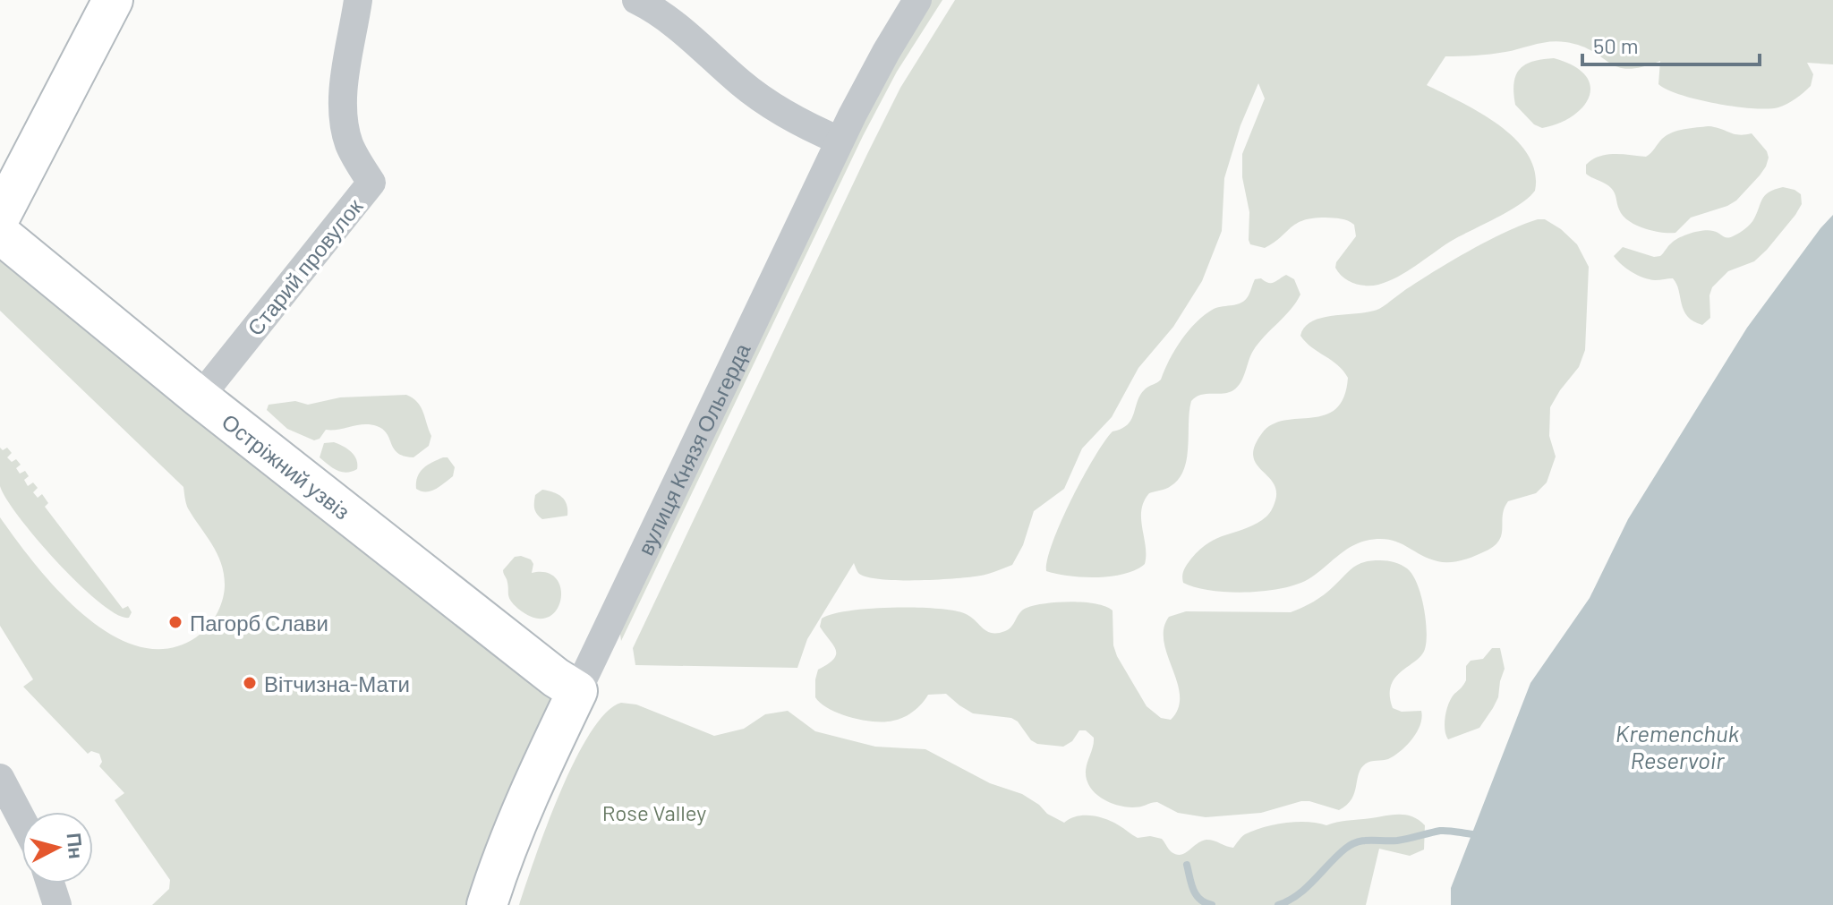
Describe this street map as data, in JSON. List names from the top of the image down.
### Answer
{
  "streets": {
    "street": ["Старий провулок", "вулиця Князя Ольгерда", "Остріжний узвіз"]
  },
  "crossings": [
    ["Старий провулок", "Остріжний узвіз"],
    ["вулиця Князя Ольгерда", "Остріжний узвіз"]
  ],
  "water": ["Kremenchuk Reservoir"],
  "parks": ["Rose Valley"],
  "places": ["Пагорб Слави", "Вітчизна-Мати"],
  "scale_bar": "50 m",
  "north": "right"
}
